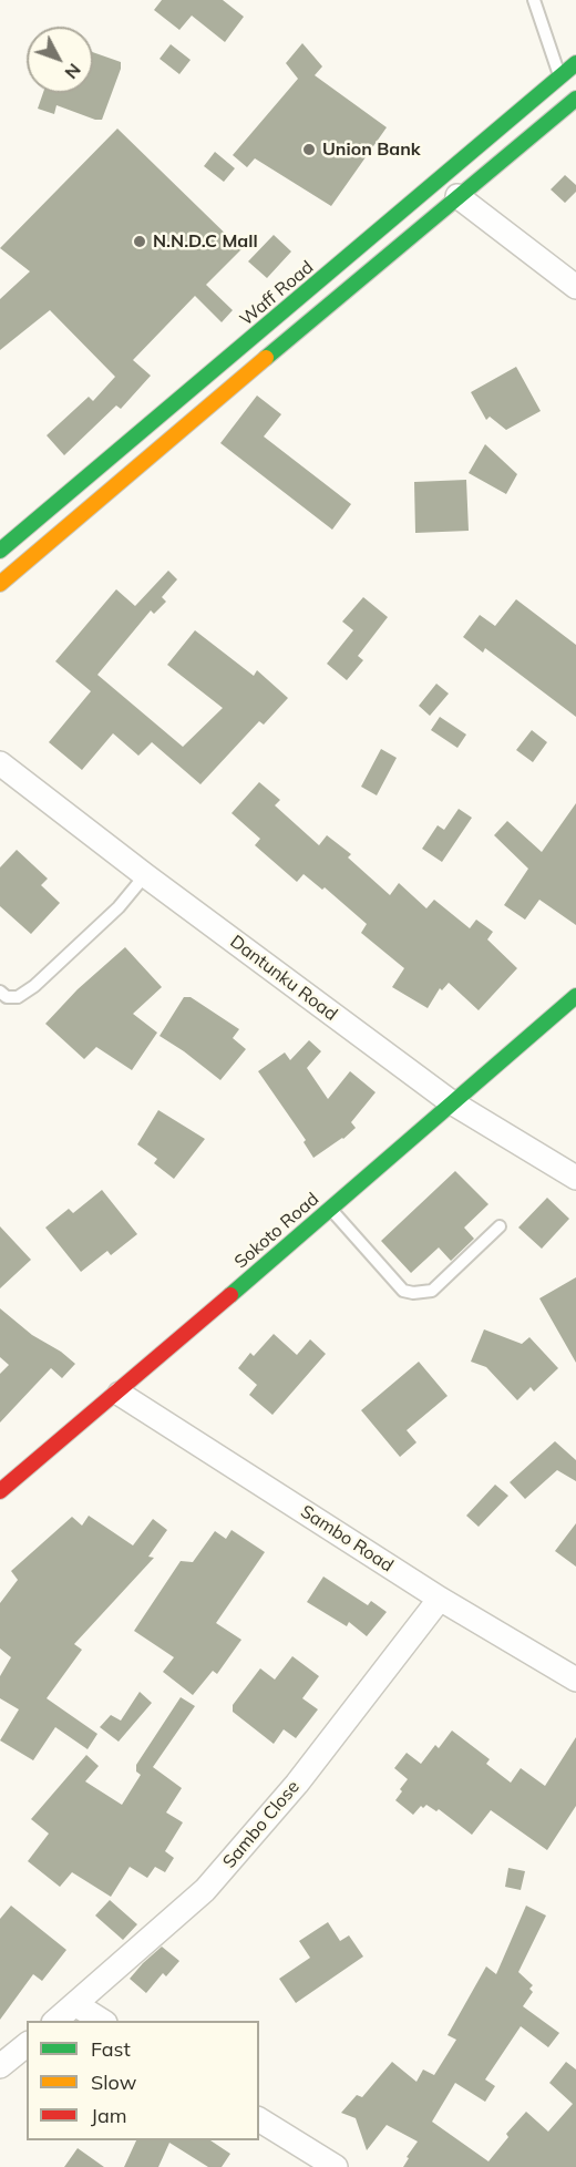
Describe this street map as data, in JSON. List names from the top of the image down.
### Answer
{
  "streets": {
    "street": [
      "Waff Road",
      "Dantunku Road",
      "Sokoto Road",
      "Sambo Road",
      "Sambo Close"
    ]
  },
  "crossings": [
    ["Dantunku Road", "Sokoto Road"],
    ["Sokoto Road", "Sambo Road"],
    ["Sambo Road", "Sambo Close"]
  ],
  "places": ["Union Bank", "N.N.D.C Mall"],
  "legend": ["Fast", "Slow", "Jam"],
  "north": "bottom right"
}
